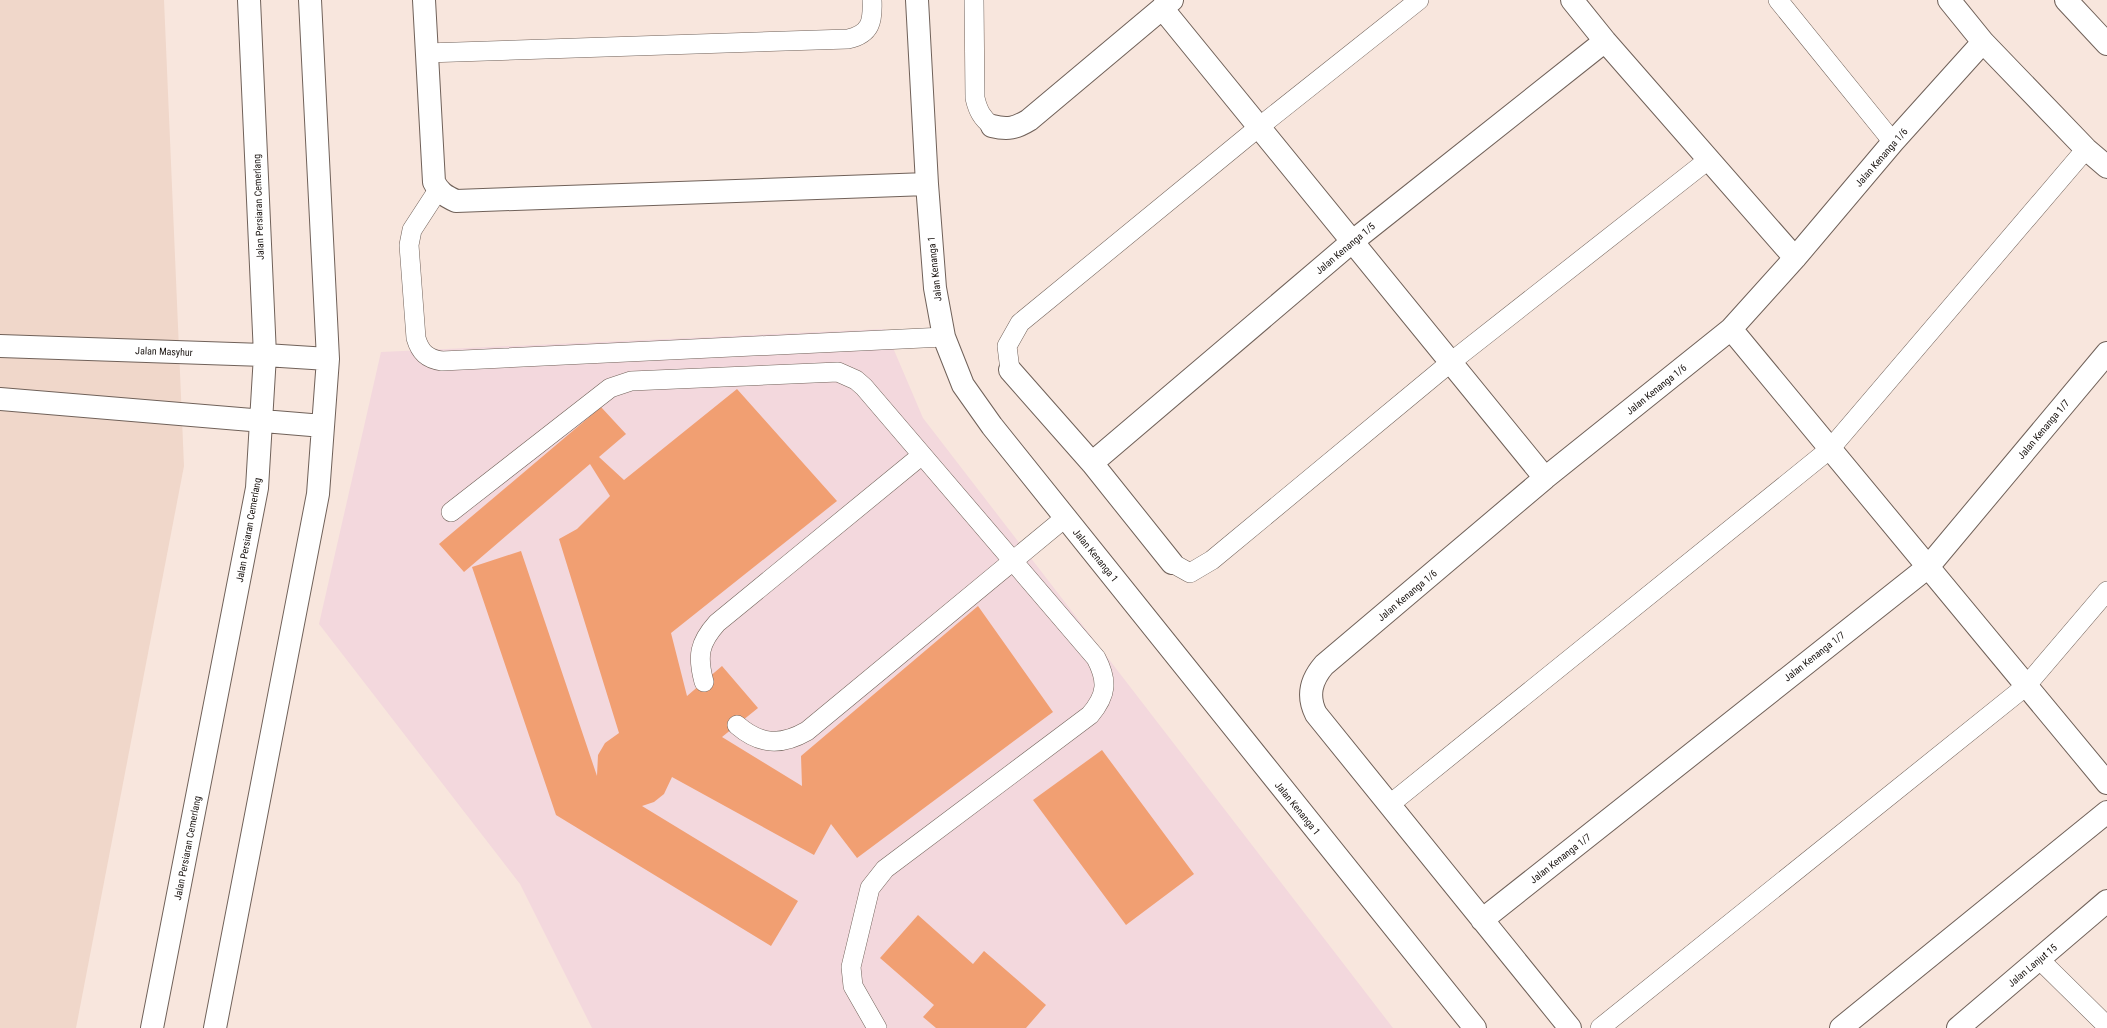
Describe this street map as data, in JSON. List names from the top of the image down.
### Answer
{
  "streets": {
    "street": [
      "Jalan Kenanga 1/6",
      "Jalan Persiaran Cemerlang",
      "Jalan Kenanga 1/5",
      "Jalan Kenanga 1",
      "Jalan Masyhur",
      "Jalan Kenanga 1/7",
      "Jalan Lanjut 15"
    ]
  },
  "crossings": [
    ["Jalan Persiaran Cemerlang", "Jalan Masyhur"]
  ]
}
